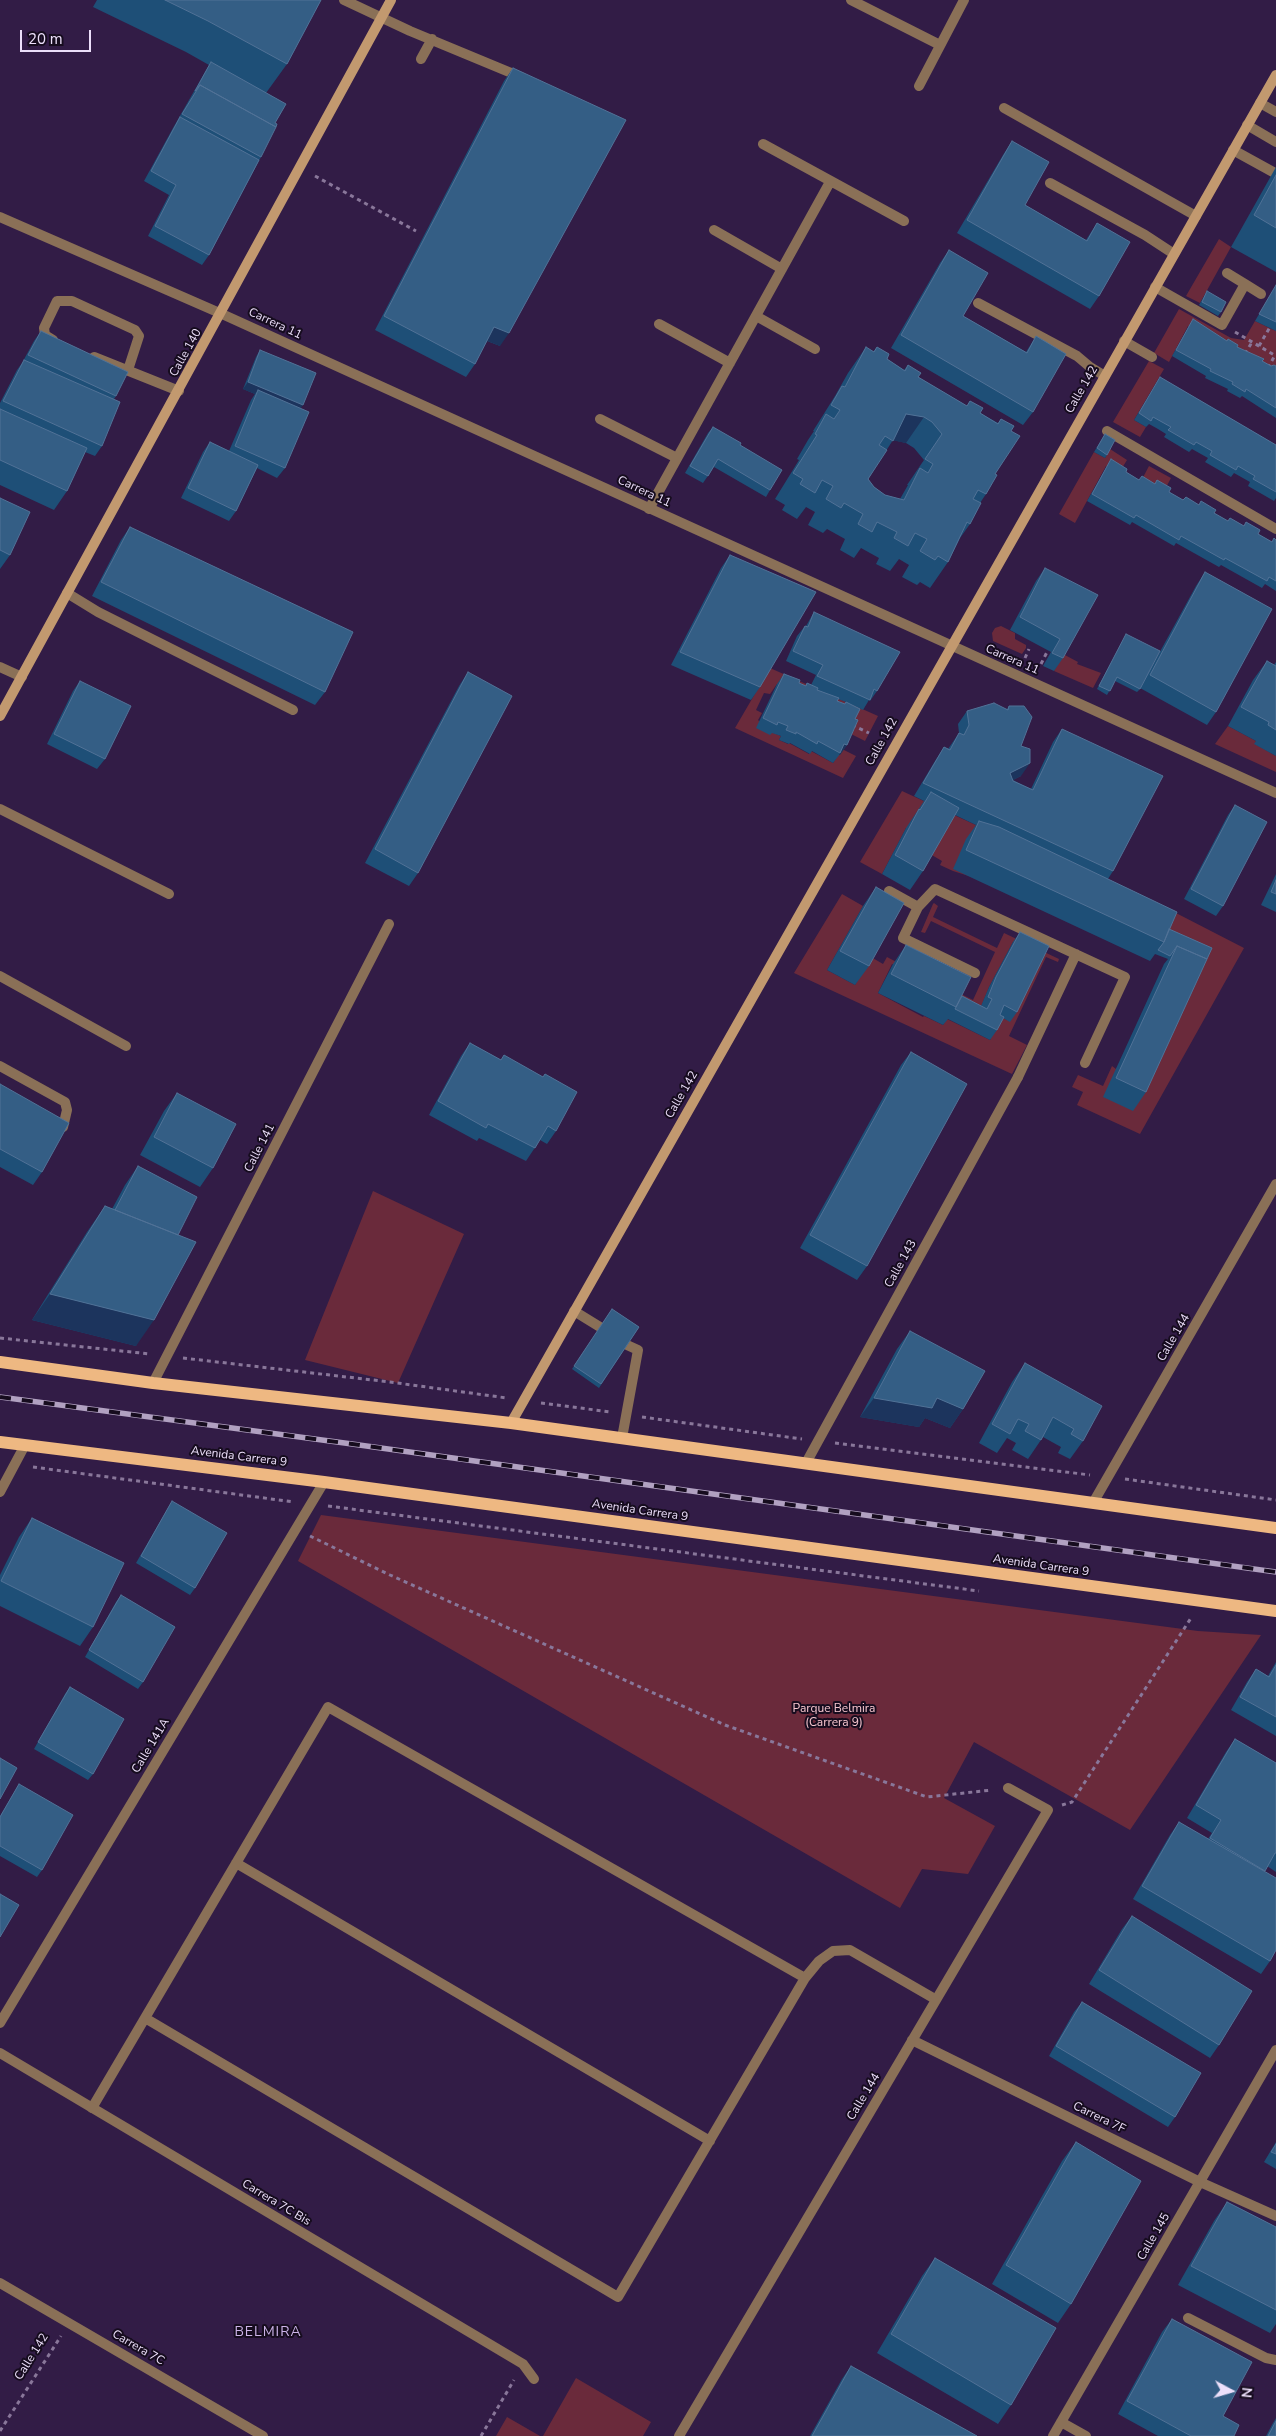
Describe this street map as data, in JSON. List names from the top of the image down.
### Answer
{
  "streets": {
    "main road": ["Calle 140", "Calle 142", "Avenida Carrera 9"],
    "street": [
      "Carrera 11",
      "Calle 141",
      "Calle 143",
      "Calle 144",
      "Calle 141A",
      "Carrera 7F",
      "Carrera 7C Bis",
      "Calle 145",
      "Carrera 7C"
    ]
  },
  "crossings": [
    ["Carrera 11", "Calle 140"],
    ["Carrera 11", "Calle 142"],
    ["Calle 142", "Carrera 7C"],
    ["Calle 144", "Carrera 7F"],
    ["Avenida Carrera 9", "Calle 141A"],
    ["Carrera 7F", "Calle 145"]
  ],
  "districts": ["BELMIRA"],
  "parks": ["Parque Belmira (Carrera 9)"],
  "scale_bar": "20 m",
  "north": "right"
}
